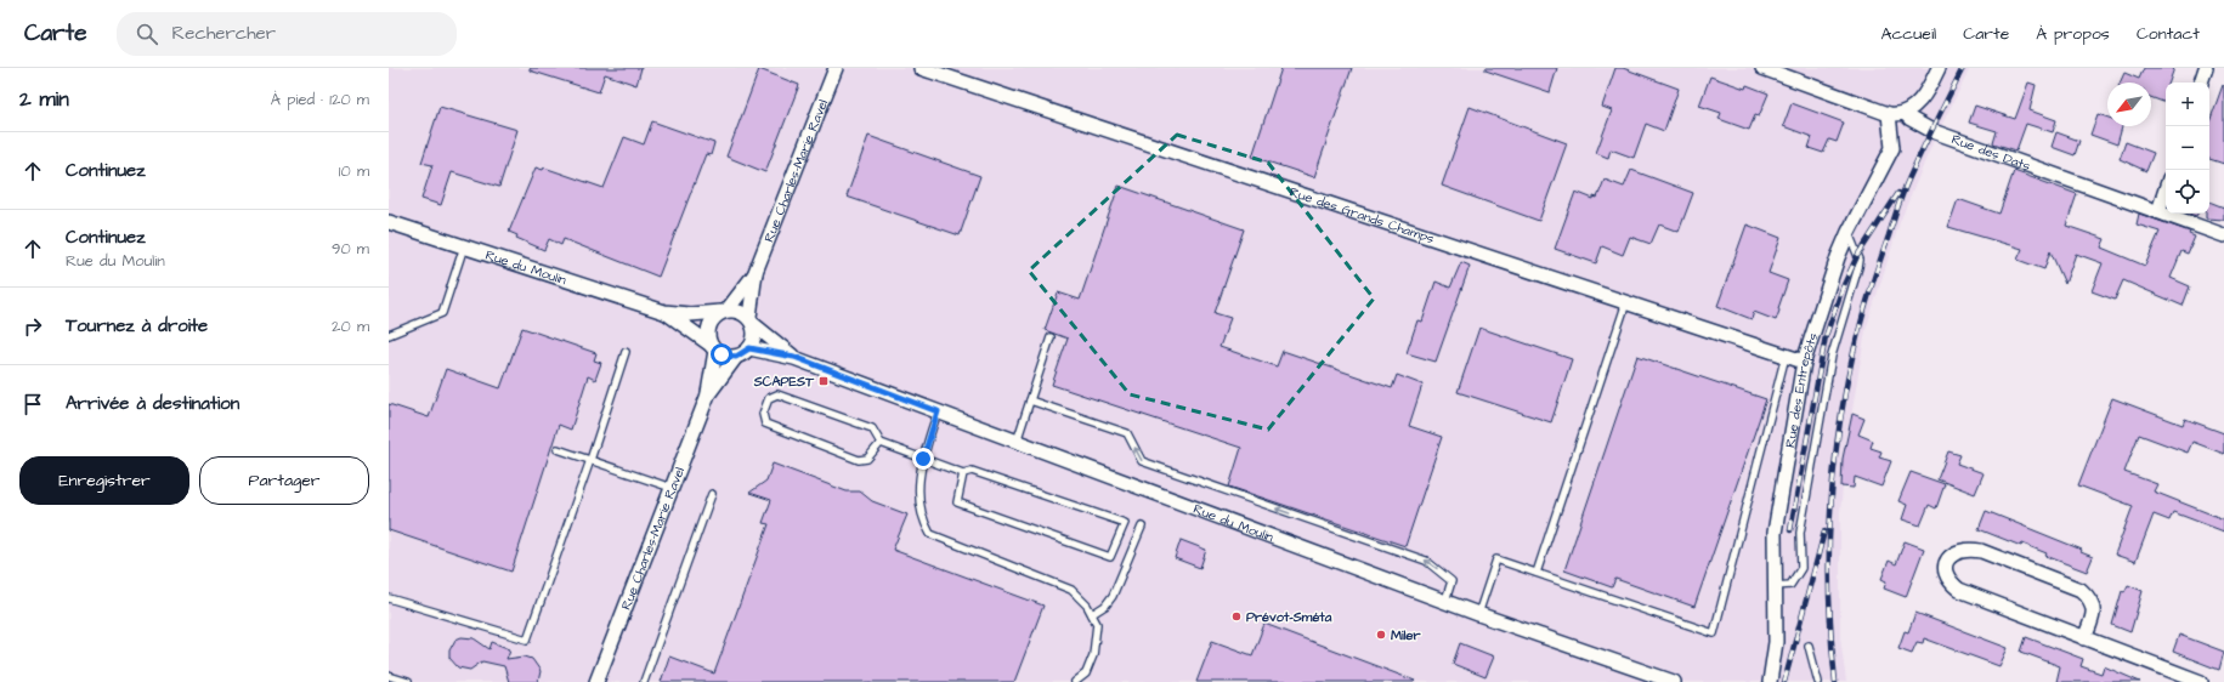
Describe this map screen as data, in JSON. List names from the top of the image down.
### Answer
{
  "streets": {
    "street": [
      "Rue des Dats",
      "Rue Charles-Marie Ravel",
      "Rue des Grands Champs",
      "Rue du Moulin",
      "Rue des Entrepôts"
    ]
  },
  "crossings": [
    ["Rue Charles-Marie Ravel", "Rue du Moulin"],
    ["Rue des Grands Champs", "Rue des Entrepôts"]
  ],
  "places": {
    "transit": ["SCAPEST"],
    "other": ["Prévot-Sméta", "Miler"]
  },
  "north": "bottom left",
  "page": {
    "header": "Carte",
    "search": "Rechercher",
    "nav": [
      "Accueil",
      "Carte",
      "À propos",
      "Contact"
    ],
    "heading": ["2 min", "À pied · 120 m"],
    "map_buttons": ["+", "−"],
    "list": [
      ["Continuez", "10 m"],
      ["Continuez", "Rue du Moulin", "90 m"],
      ["Tournez à droite", "20 m"],
      "Arrivée à destination"
    ],
    "buttons": ["Enregistrer", "Partager"]
  }
}
